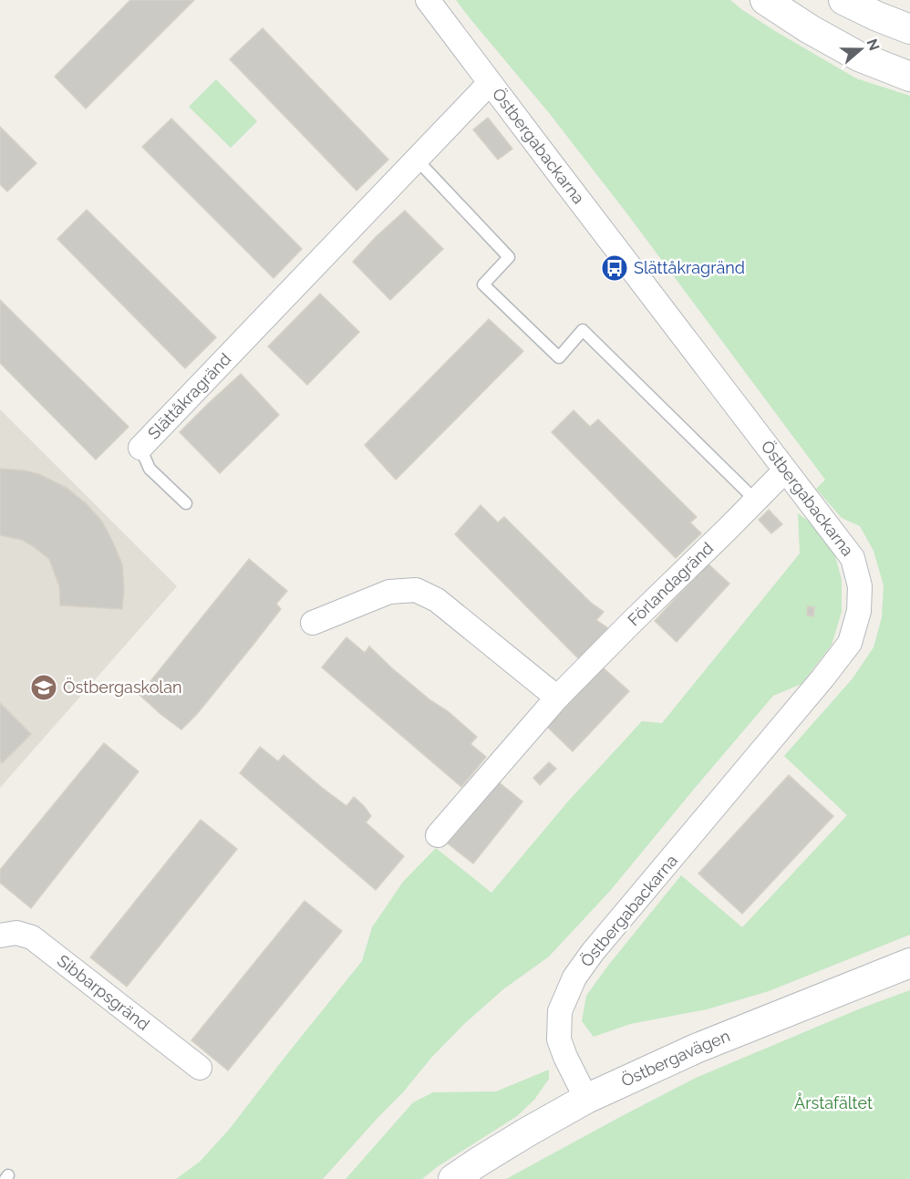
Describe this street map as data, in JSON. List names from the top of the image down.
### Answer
{
  "streets": {
    "street": [
      "Östbergabackarna",
      "Slättåkragränd",
      "Förlandagränd",
      "Sibbarpsgränd",
      "Östbergavägen"
    ]
  },
  "crossings": [
    ["Östbergabackarna", "Slättåkragränd"],
    ["Östbergabackarna", "Förlandagränd"],
    ["Östbergabackarna", "Östbergavägen"]
  ],
  "parks": ["Årstafältet"],
  "places": {
    "bus stop": ["Slättåkragränd"],
    "school or university": ["Östbergaskolan"]
  },
  "north": "right"
}
